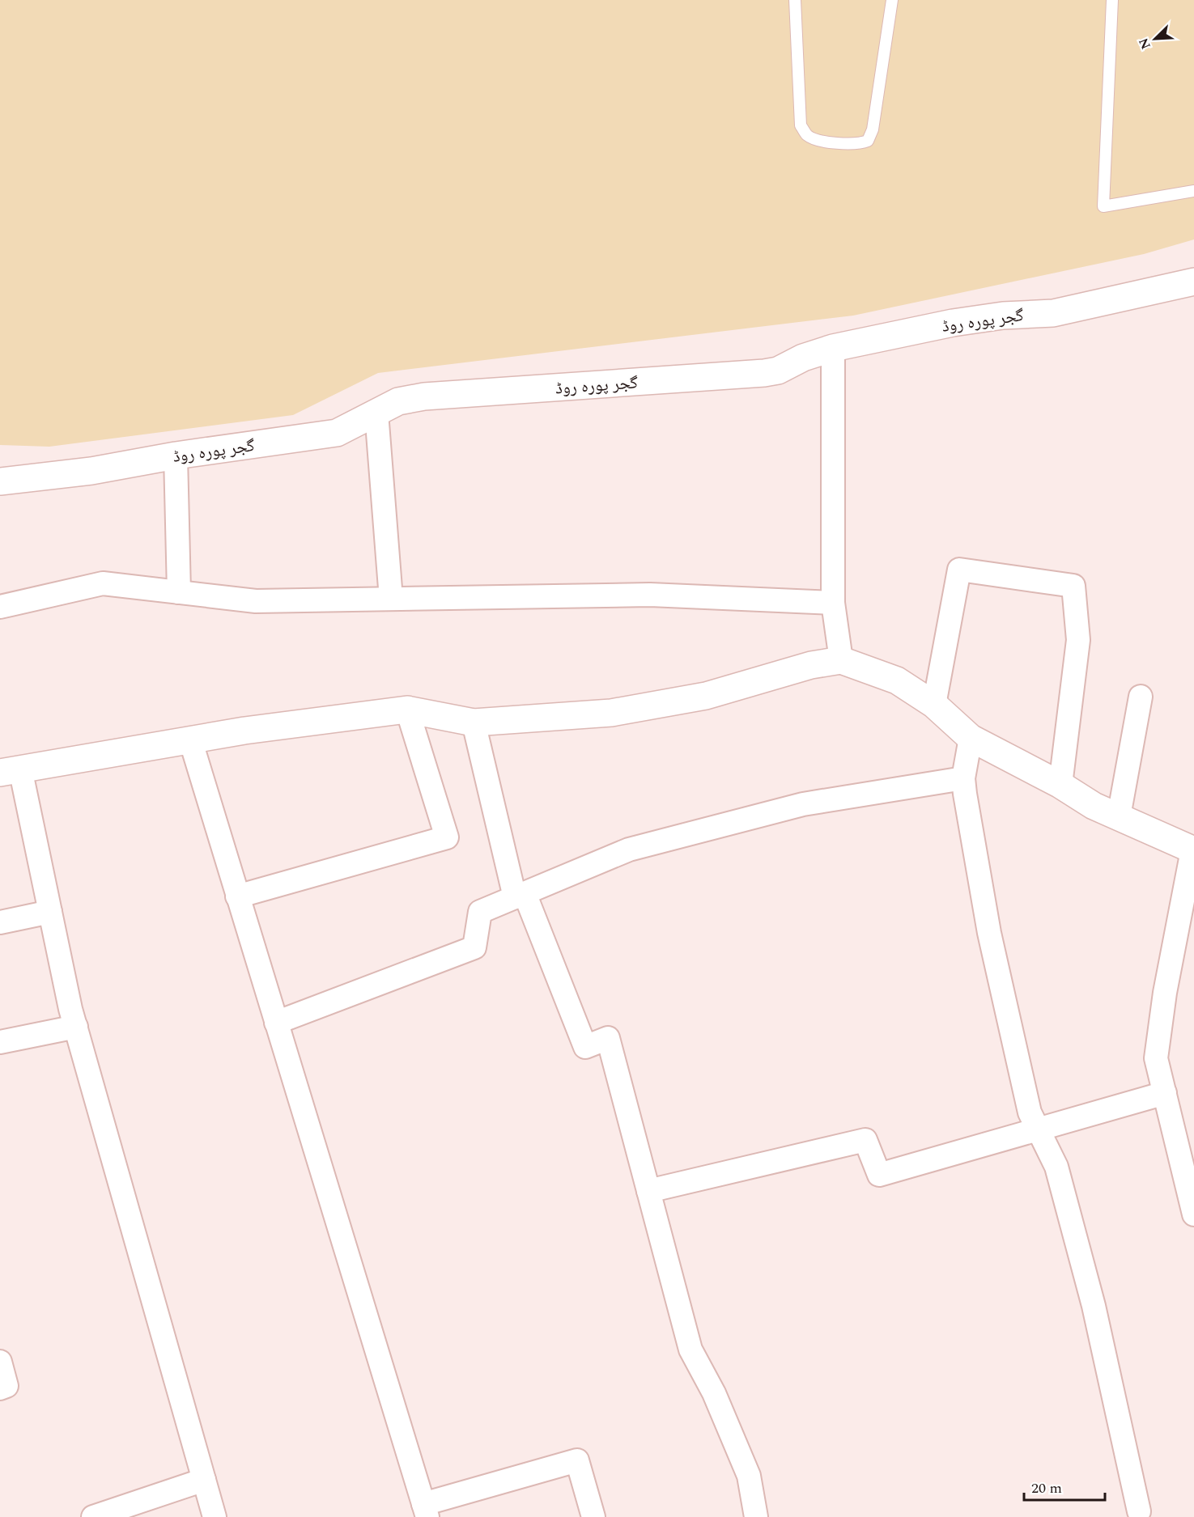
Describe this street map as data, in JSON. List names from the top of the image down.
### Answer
{
  "streets": {
    "street": ["گجر پورہ روڈ"]
  },
  "scale_bar": "20 m",
  "north": "bottom left"
}
